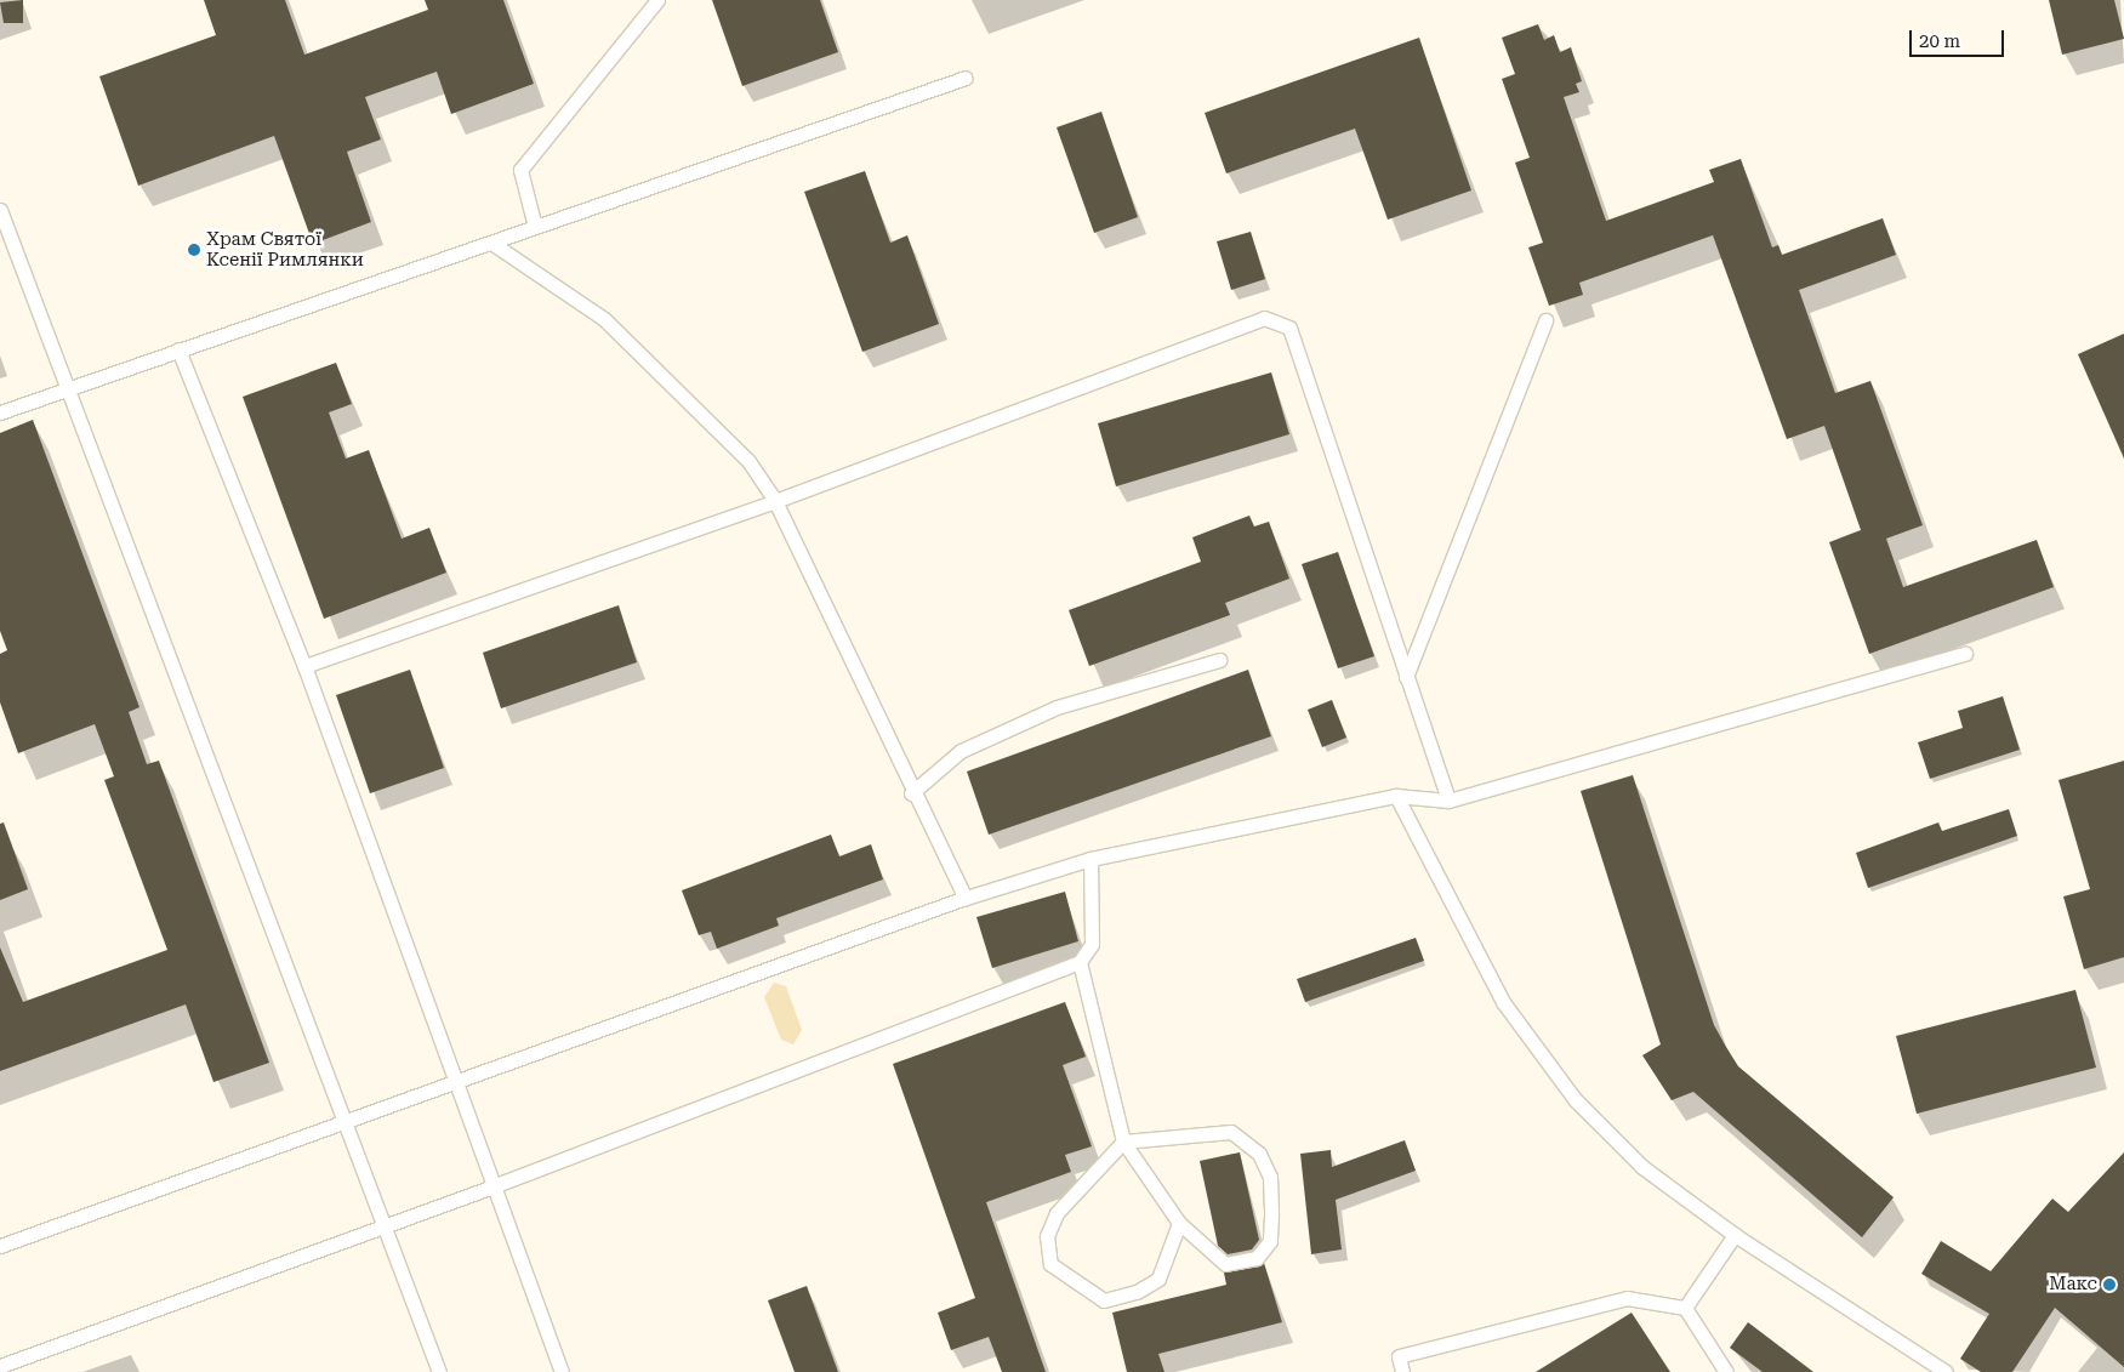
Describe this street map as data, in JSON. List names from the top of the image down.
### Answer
{
  "places": ["Храм Святої Ксенії Римлянки", "Макс"],
  "scale_bar": "20 m"
}
